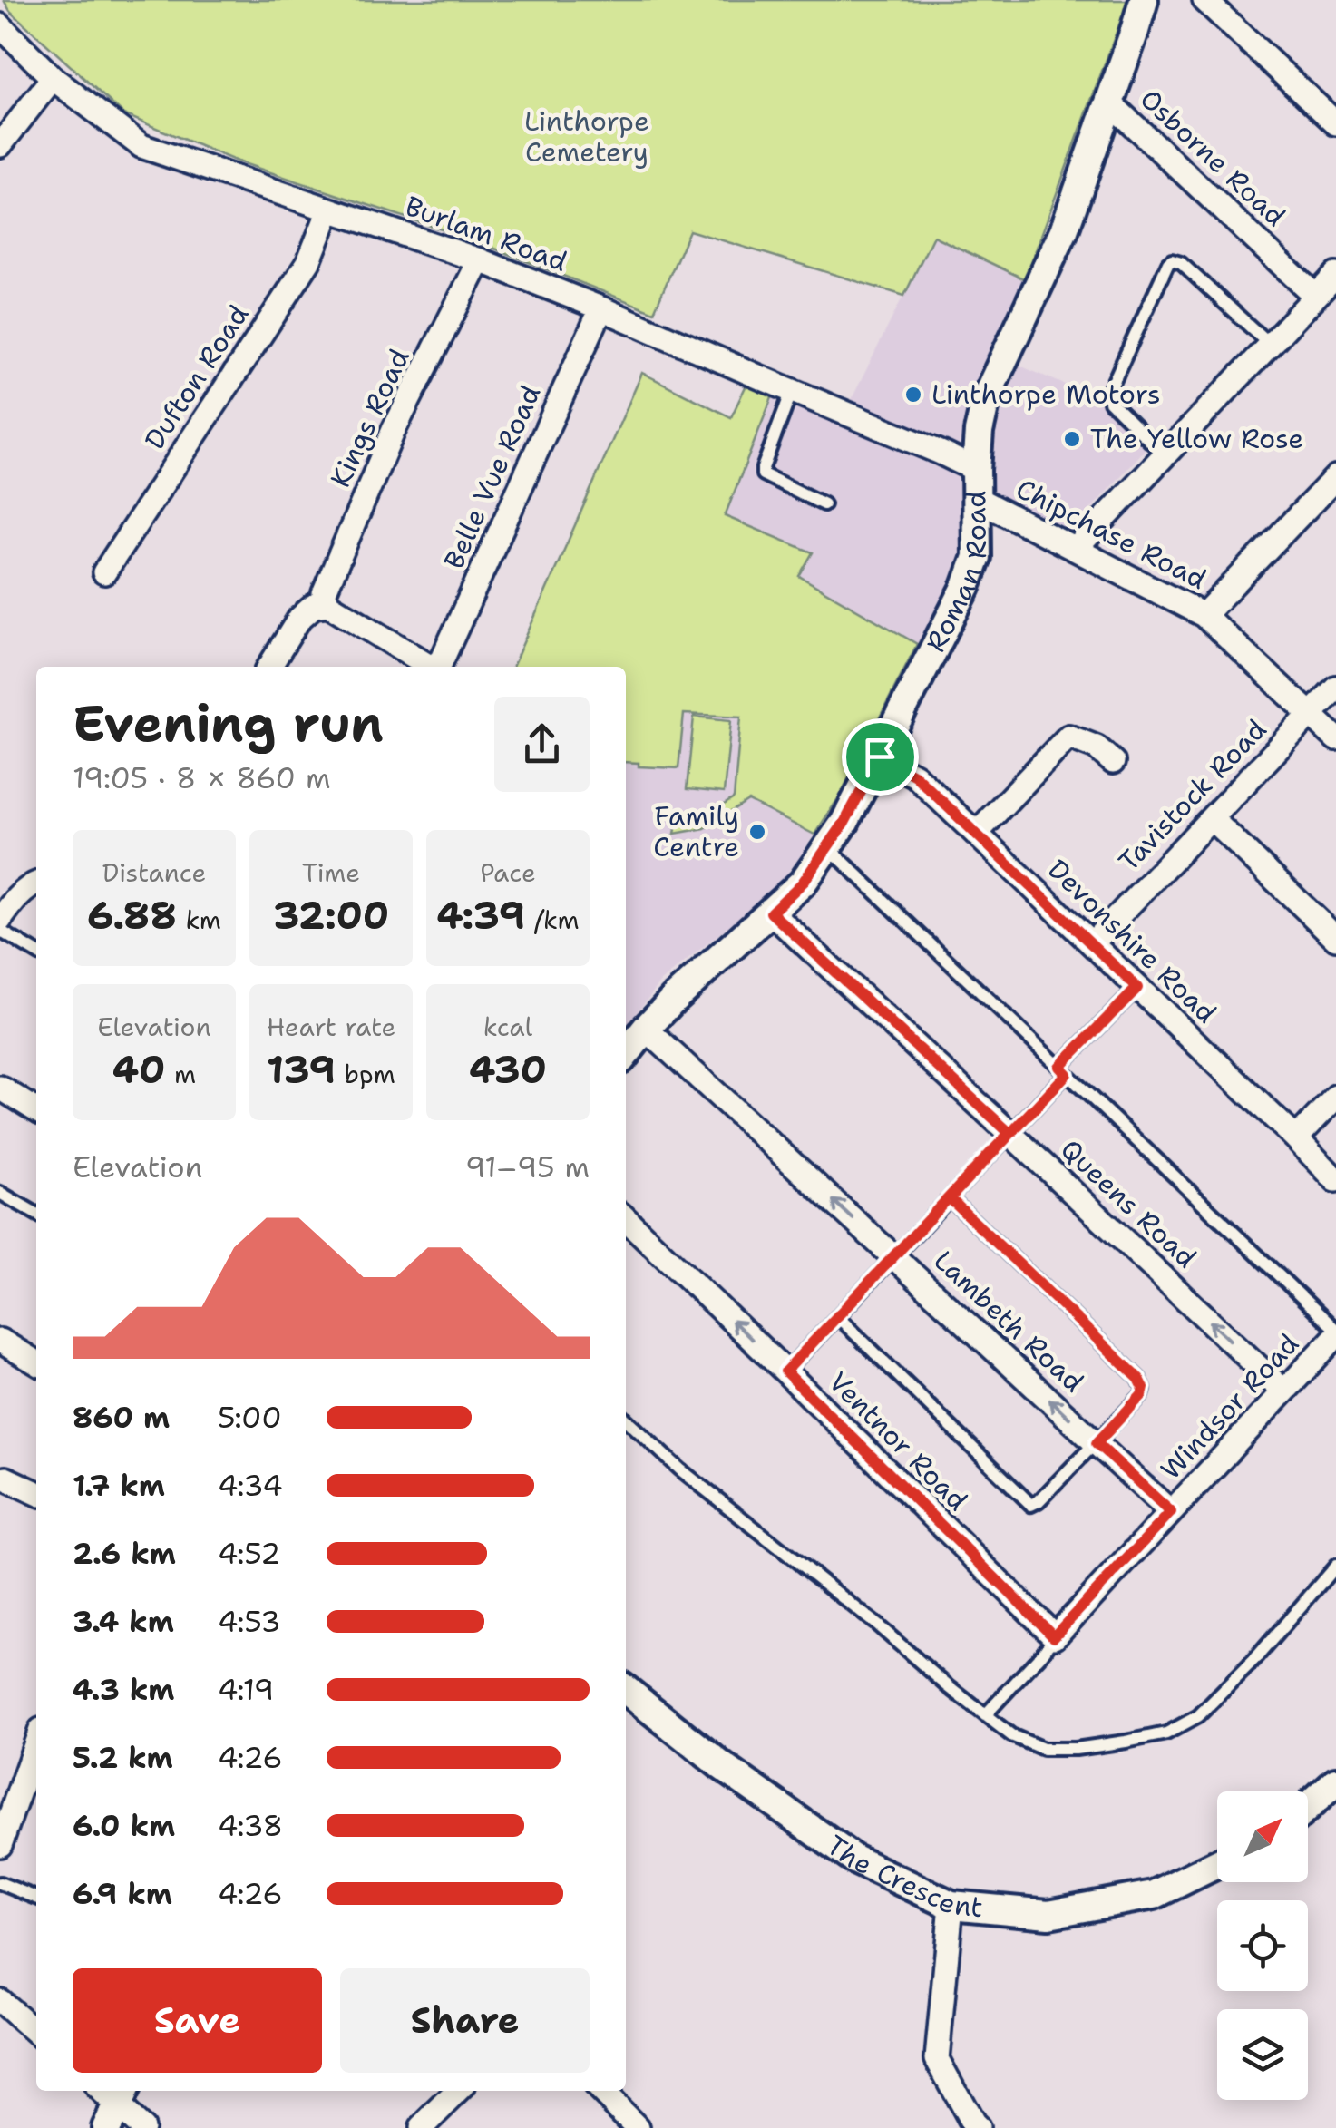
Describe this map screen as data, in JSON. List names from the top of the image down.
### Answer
{
  "streets": {
    "street": [
      "Osborne Road",
      "Burlam Road",
      "Dufton Road",
      "Kings Road",
      "Belle Vue Road",
      "Chipchase Road",
      "Roman Road",
      "Tavistock Road",
      "Devonshire Road",
      "Queens Road",
      "Lambeth Road",
      "Windsor Road",
      "Ventnor Road",
      "The Crescent"
    ]
  },
  "crossings": [
    ["Osborne Road", "Roman Road"],
    ["Burlam Road", "Dufton Road"],
    ["Burlam Road", "Kings Road"],
    ["Burlam Road", "Belle Vue Road"],
    ["Burlam Road", "Roman Road"],
    ["Chipchase Road", "Roman Road"],
    ["Chipchase Road", "Tavistock Road"],
    ["Roman Road", "Devonshire Road"],
    ["Roman Road", "Queens Road"],
    ["Roman Road", "Lambeth Road"],
    ["Tavistock Road", "Devonshire Road"],
    ["Queens Road", "Windsor Road"],
    ["Lambeth Road", "Windsor Road"],
    ["Windsor Road", "Ventnor Road"]
  ],
  "one_way": ["Queens Road", "Lambeth Road", "Ventnor Road"],
  "parks": ["Linthorpe Cemetery"],
  "places": ["Linthorpe Motors", "The Yellow Rose", "Family Centre"],
  "north": "top right",
  "page": {
    "heading": ["Evening run", "19:05 · 8 × 860 m"],
    "stats": [
      ["Distance", "6.88 km"],
      ["Time", "32:00"],
      ["Pace", "4:39 /km"],
      ["Elevation", "40 m"],
      ["Heart rate", "139 bpm"],
      ["kcal", "430"]
    ],
    "chart": ["Elevation", "91–95 m"],
    "list": [
      {
        "name": "860 m",
        "note": "5:00"
      },
      {
        "name": "1.7 km",
        "note": "4:34"
      },
      {
        "name": "2.6 km",
        "note": "4:52"
      },
      {
        "name": "3.4 km",
        "note": "4:53"
      },
      {
        "name": "4.3 km",
        "note": "4:19"
      },
      {
        "name": "5.2 km",
        "note": "4:26"
      },
      {
        "name": "6.0 km",
        "note": "4:38"
      },
      {
        "name": "6.9 km",
        "note": "4:26"
      }
    ],
    "buttons": ["Save", "Share"]
  }
}
